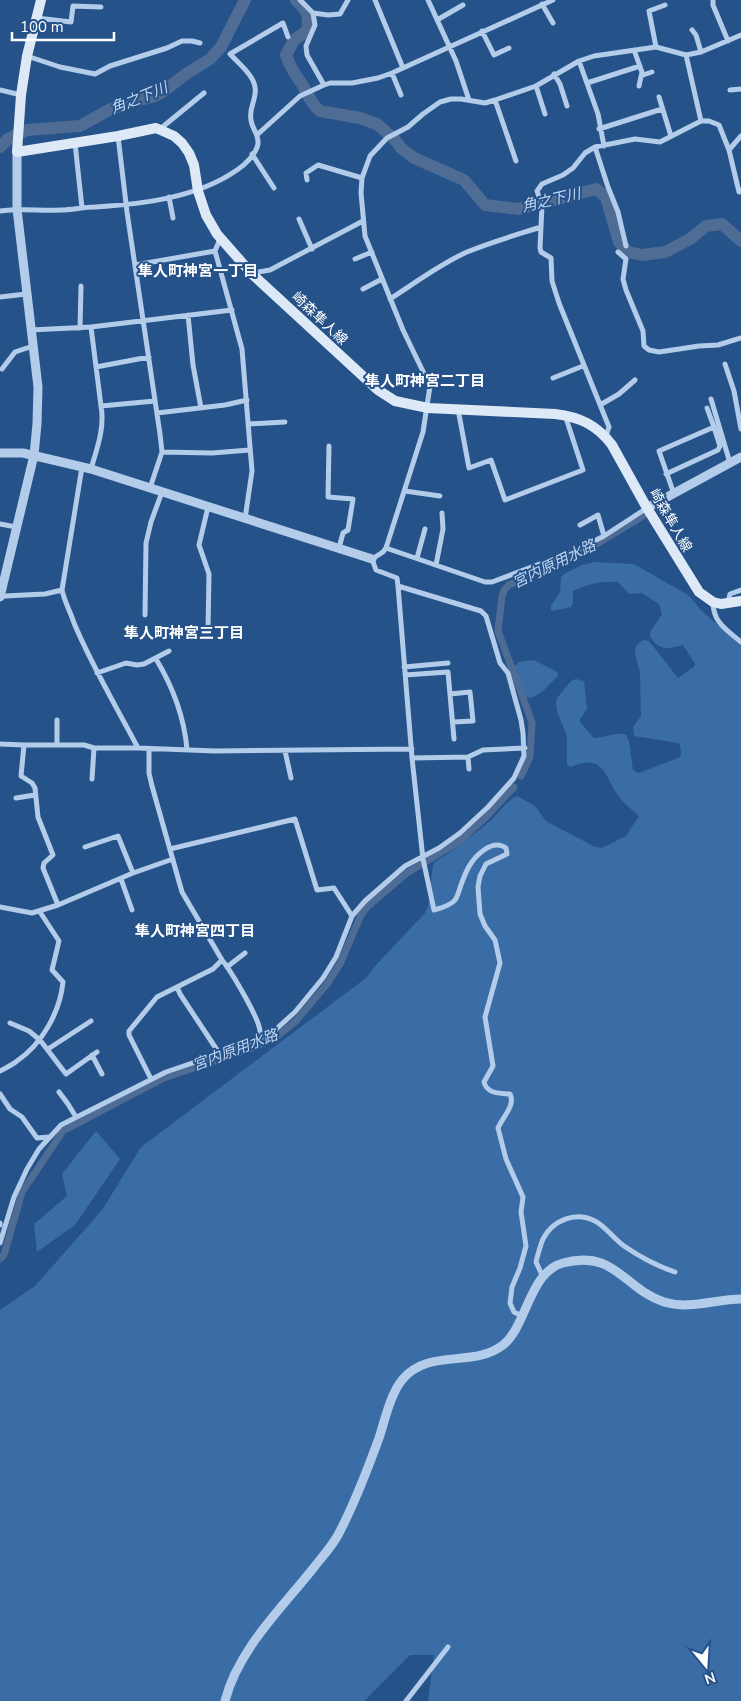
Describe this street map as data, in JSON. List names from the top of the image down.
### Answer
{
  "streets": {
    "main road": ["崎森隼人線"]
  },
  "districts": [
    "隼人町神宮一丁目",
    "隼人町神宮二丁目",
    "隼人町神宮三丁目",
    "隼人町神宮四丁目"
  ],
  "water": ["角之下川", "宮内原用水路"],
  "scale_bar": "100 m",
  "north": "bottom"
}
